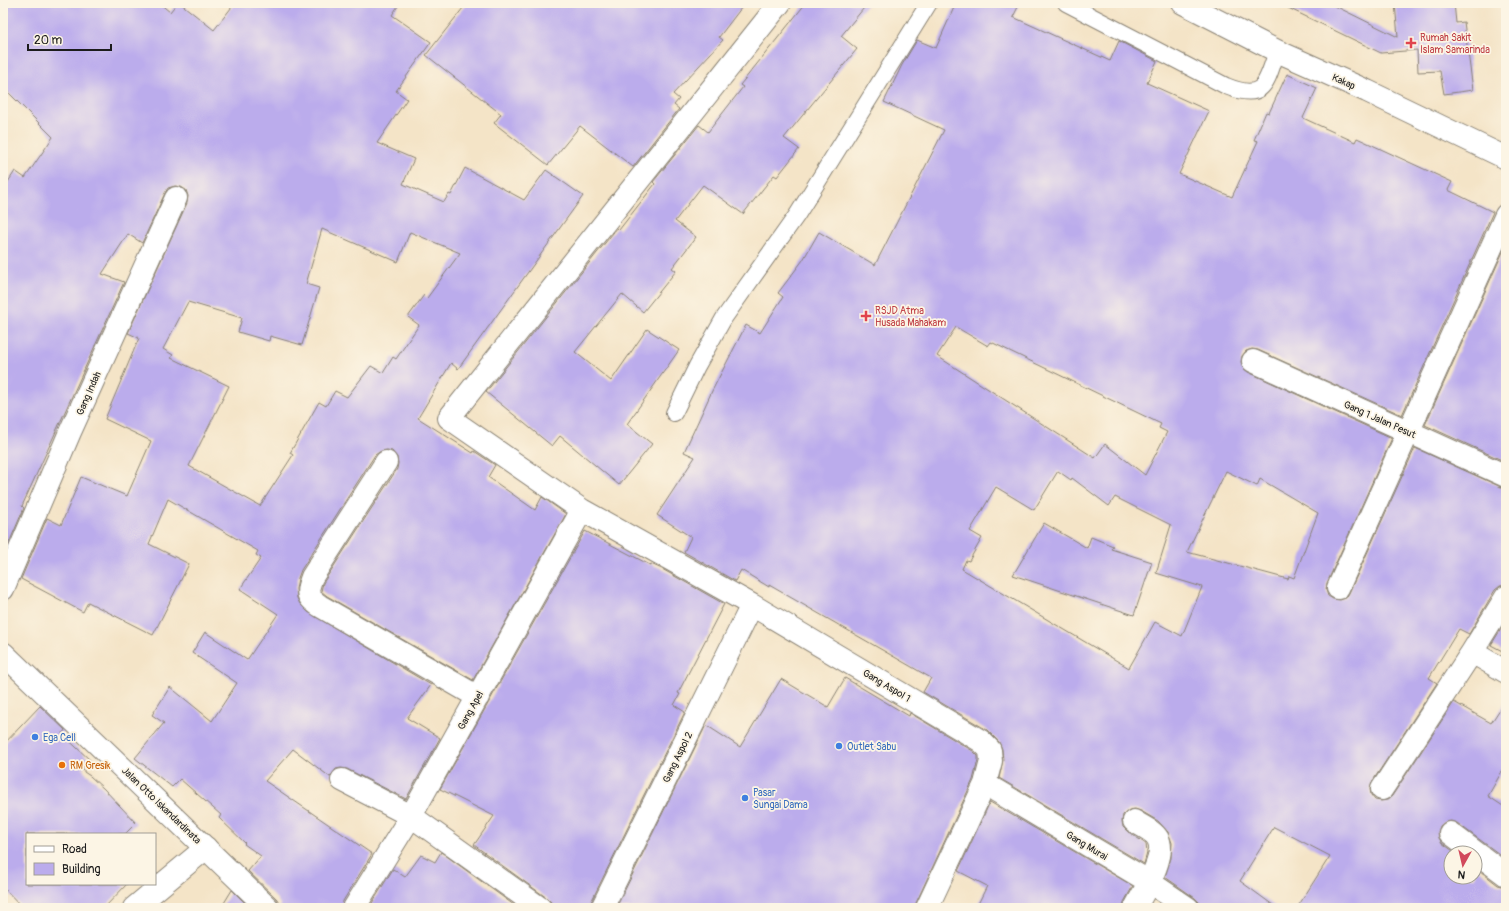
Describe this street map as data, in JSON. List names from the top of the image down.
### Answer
{
  "streets": {
    "street": [
      "Kakap",
      "Gang Indah",
      "Gang 1 Jalan Pesut",
      "Gang Aspol 1",
      "Gang Apel",
      "Gang Aspol 2",
      "Jalan Otto Iskandardinata",
      "Gang Murai"
    ]
  },
  "crossings": [
    ["Gang Aspol 1", "Gang Aspol 2"],
    ["Gang Aspol 1", "Gang Murai"]
  ],
  "places": {
    "health": ["Rumah Sakit Islam Samarinda", "RSJD Atma Husada Mahakam"],
    "other": [
      "Ega Cell",
      "Outlet Sabu",
      "RM Gresik",
      "Pasar Sungai Dama"
    ]
  },
  "legend": ["Road", "Building"],
  "scale_bar": "20 m",
  "north": "bottom"
}
